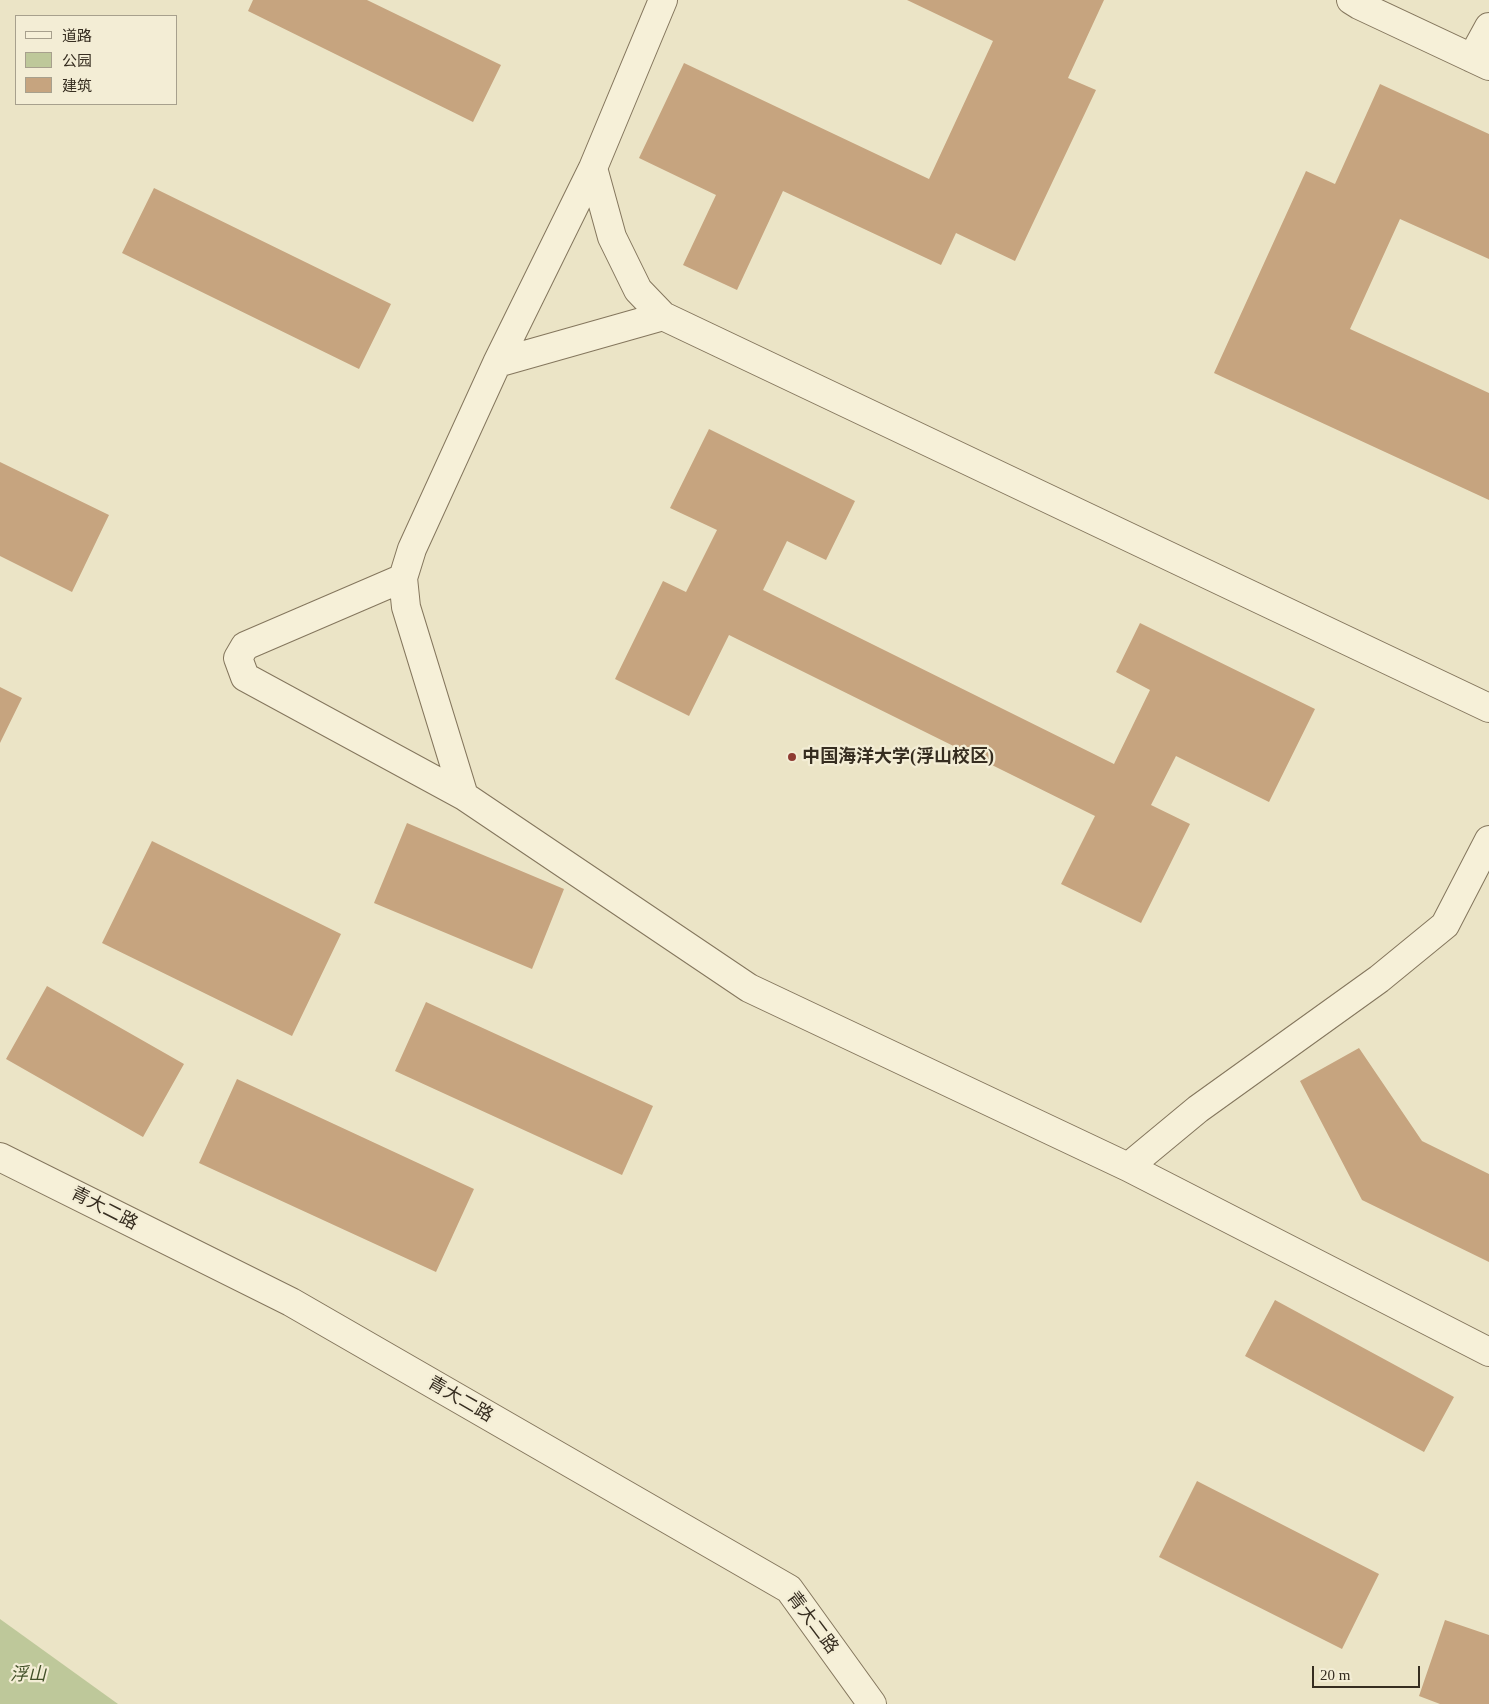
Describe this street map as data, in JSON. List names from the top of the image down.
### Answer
{
  "streets": {
    "street": ["青大二路"]
  },
  "parks": ["浮山"],
  "places": ["中国海洋大学(浮山校区)"],
  "legend": ["道路", "公园", "建筑"],
  "scale_bar": "20 m"
}
